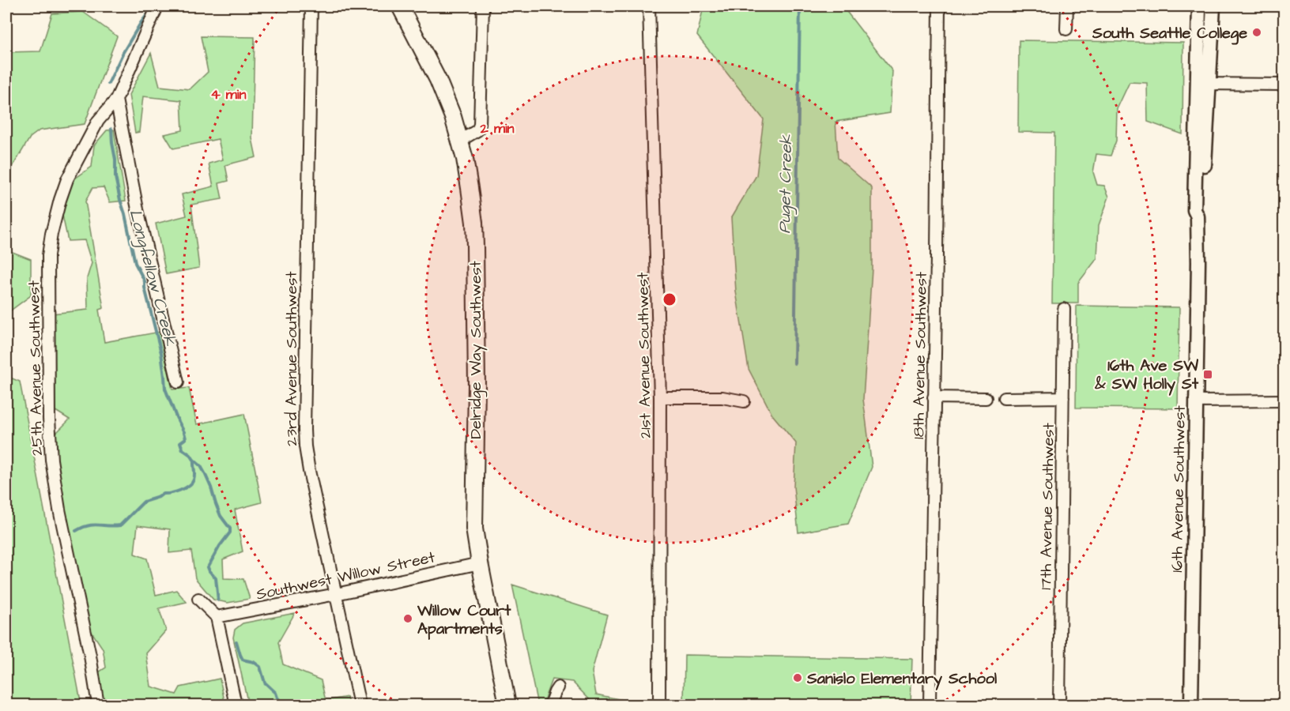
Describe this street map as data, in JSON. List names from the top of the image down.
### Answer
{
  "streets": {
    "main road": ["Delridge Way Southwest"],
    "street": [
      "21st Avenue Southwest",
      "18th Avenue Southwest",
      "23rd Avenue Southwest",
      "25th Avenue Southwest",
      "16th Avenue Southwest",
      "17th Avenue Southwest",
      "Southwest Willow Street"
    ]
  },
  "crossings": [
    ["Delridge Way Southwest", "Southwest Willow Street"],
    ["23rd Avenue Southwest", "Southwest Willow Street"]
  ],
  "water": ["Puget Creek", "Longfellow Creek"],
  "places": {
    "other": ["South Seattle College", "Willow Court Apartments", "Sanislo Elementary School"],
    "transit": ["16th Ave SW & SW Holly St"]
  },
  "rings": ["4 min", "2 min"]
}
